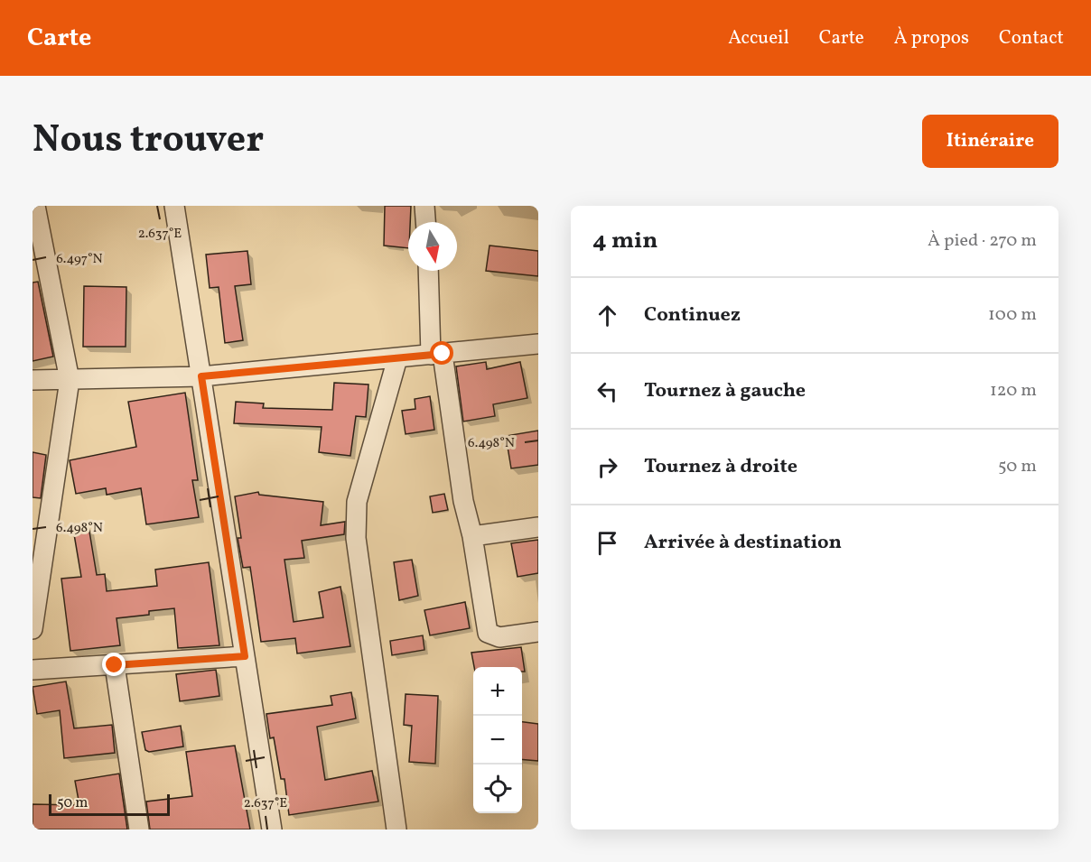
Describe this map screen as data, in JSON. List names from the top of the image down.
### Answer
{
  "scale_bar": "50 m",
  "north": "bottom",
  "page": {
    "header": "Carte",
    "nav": [
      "Accueil",
      "Carte",
      "À propos",
      "Contact"
    ],
    "title": "Nous trouver",
    "buttons": "Itinéraire",
    "heading": ["4 min", "À pied · 270 m"],
    "list": [
      ["Continuez", "100 m"],
      ["Tournez à gauche", "120 m"],
      ["Tournez à droite", "50 m"],
      "Arrivée à destination"
    ],
    "map_buttons": ["+", "−"],
    "scale": "50 m"
  },
  "coordinates": ["2.637°E", "6.497°N", "6.498°N"]
}
